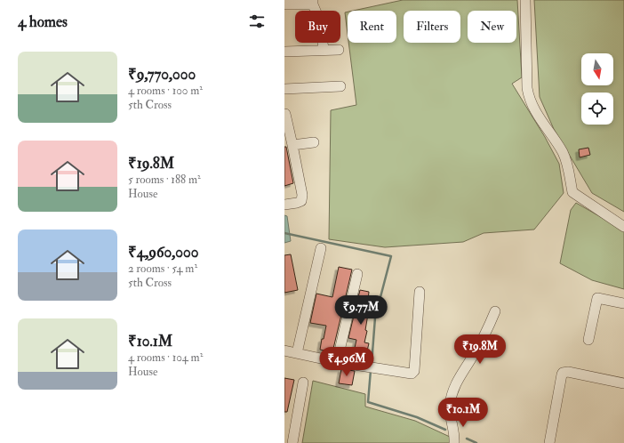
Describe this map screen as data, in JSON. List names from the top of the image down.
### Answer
{
  "north": "bottom",
  "page": {
    "heading": "4 homes",
    "chip": [
      "Buy",
      "Rent",
      "Filters",
      "New"
    ],
    "list": [
      {
        "name": "₹9,770,000",
        "note": "4 rooms · 100 m² · 5th Cross"
      },
      {
        "name": "₹19.8M",
        "note": "5 rooms · 188 m² · House"
      },
      {
        "name": "₹4,960,000",
        "note": "2 rooms · 54 m² · 5th Cross"
      },
      {
        "name": "₹10.1M",
        "note": "4 rooms · 104 m² · House"
      }
    ],
    "price": [
      "₹9.77M",
      "₹19.8M",
      "₹4.96M",
      "₹10.1M"
    ]
  }
}
